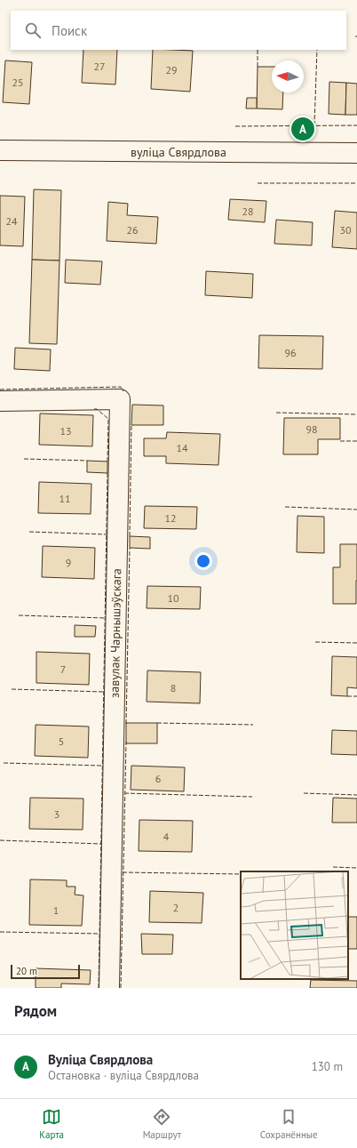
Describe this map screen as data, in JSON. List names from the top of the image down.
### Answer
{
  "streets": {
    "street": ["вуліца Свярдлова", "завулак Чарнышэўскага"]
  },
  "house_numbers": [
    "27",
    "29",
    "25",
    "28",
    "24",
    "26",
    "30",
    "96",
    "98",
    "13",
    "14",
    "11",
    "12",
    "9",
    "10",
    "7",
    "8",
    "5",
    "6",
    "3",
    "4",
    "2",
    "1"
  ],
  "scale_bar": "20 m",
  "north": "left",
  "page": {
    "search": "Поиск",
    "pins": "A",
    "scale": "20 m",
    "heading": "Рядом",
    "list": [
      {
        "mark": "A",
        "name": "Вуліца Свярдлова",
        "note": "Остановка · вуліца Свярдлова",
        "value": "130 m"
      }
    ],
    "nav": ["Карта", "Маршрут", "Сохранённые"]
  }
}
